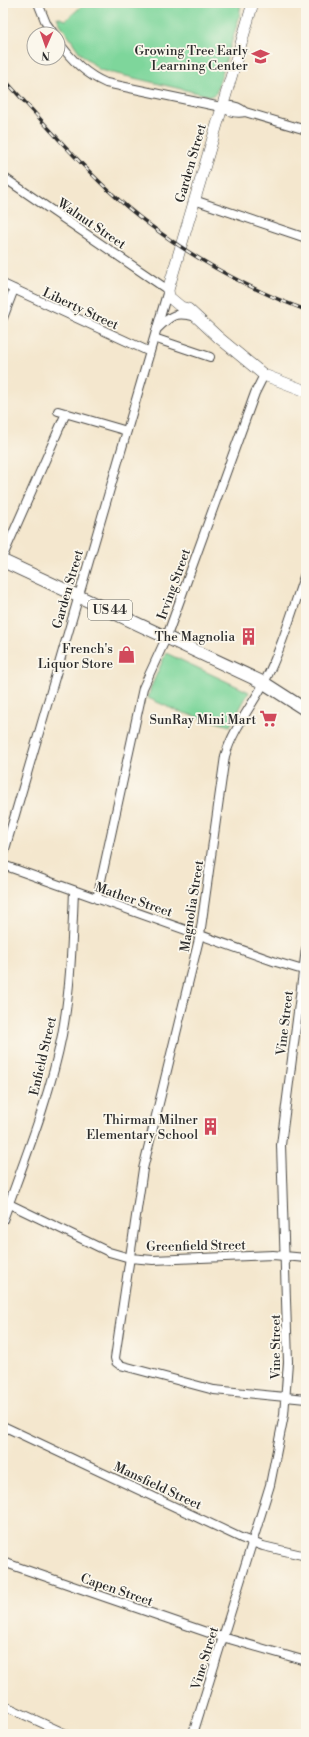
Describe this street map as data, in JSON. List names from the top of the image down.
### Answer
{
  "streets": {
    "highway": ["US 44"],
    "main road": ["Garden Street"],
    "street": [
      "Walnut Street",
      "Liberty Street",
      "Irving Street",
      "Mather Street",
      "Magnolia Street",
      "Vine Street",
      "Enfield Street",
      "Greenfield Street",
      "Mansfield Street",
      "Capen Street"
    ]
  },
  "crossings": [
    ["Garden Street", "Walnut Street"],
    ["Garden Street", "Liberty Street"],
    ["Garden Street", "US 44"],
    ["Irving Street", "US 44"],
    ["Irving Street", "Mather Street"],
    ["US 44", "Magnolia Street"],
    ["Mather Street", "Magnolia Street"],
    ["Mather Street", "Vine Street"],
    ["Mather Street", "Enfield Street"],
    ["Magnolia Street", "Vine Street"],
    ["Magnolia Street", "Greenfield Street"],
    ["Vine Street", "Greenfield Street"],
    ["Vine Street", "Mansfield Street"],
    ["Vine Street", "Capen Street"],
    ["Enfield Street", "Greenfield Street"]
  ],
  "places": {
    "school or university": ["Growing Tree Early Learning Center"],
    "building": ["The Magnolia", "Thirman Milner Elementary School"],
    "shop": ["French's Liquor Store"],
    "supermarket": ["SunRay Mini Mart"]
  },
  "north": "bottom"
}
